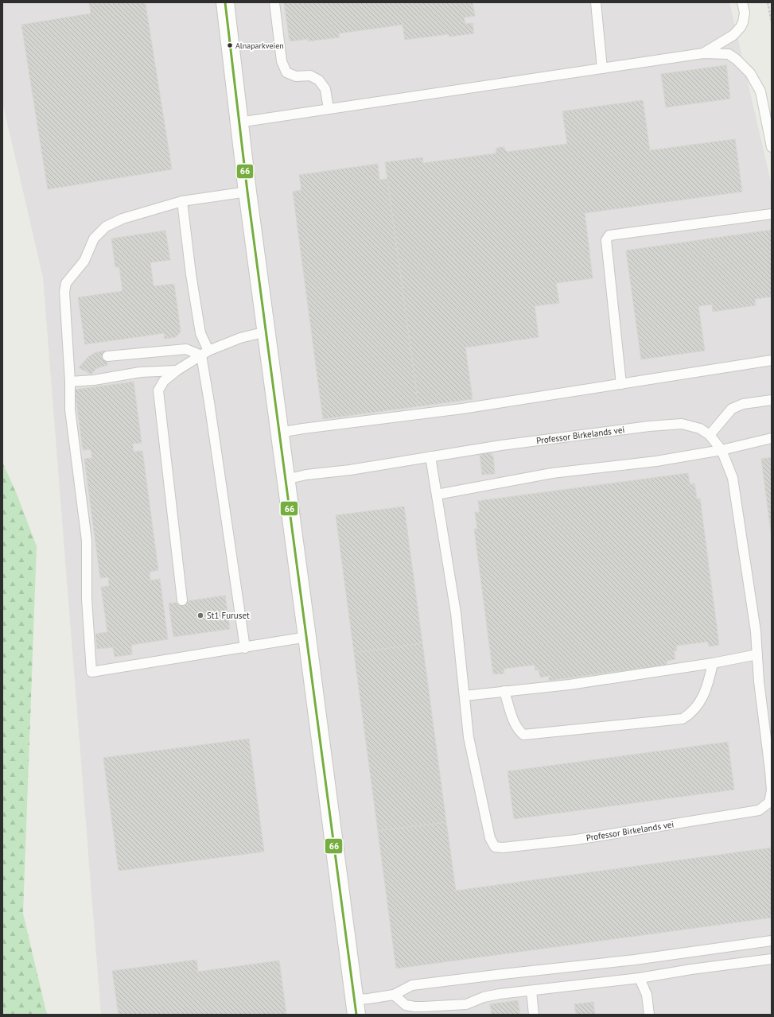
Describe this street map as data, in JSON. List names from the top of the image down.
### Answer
{
  "streets": {
    "lane": ["Professor Birkelands vei"]
  },
  "places": ["Alnaparkveien", "St1 Furuset"],
  "lines": ["transit line 66"]
}
